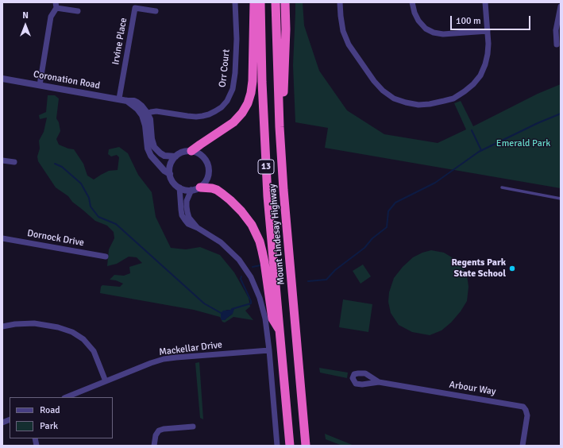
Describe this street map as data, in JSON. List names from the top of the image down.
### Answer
{
  "streets": {
    "highway": ["13", "Mount Lindesay Highway"],
    "street": [
      "Irvine Place",
      "Orr Court",
      "Coronation Road",
      "Dornock Drive",
      "Mackellar Drive",
      "Arbour Way"
    ]
  },
  "crossings": [
    ["Irvine Place", "Coronation Road"],
    ["Orr Court", "Coronation Road"]
  ],
  "parks": ["Emerald Park"],
  "places": ["Regents Park State School"],
  "legend": ["Road", "Park"],
  "scale_bar": "100 m",
  "north": "top"
}
